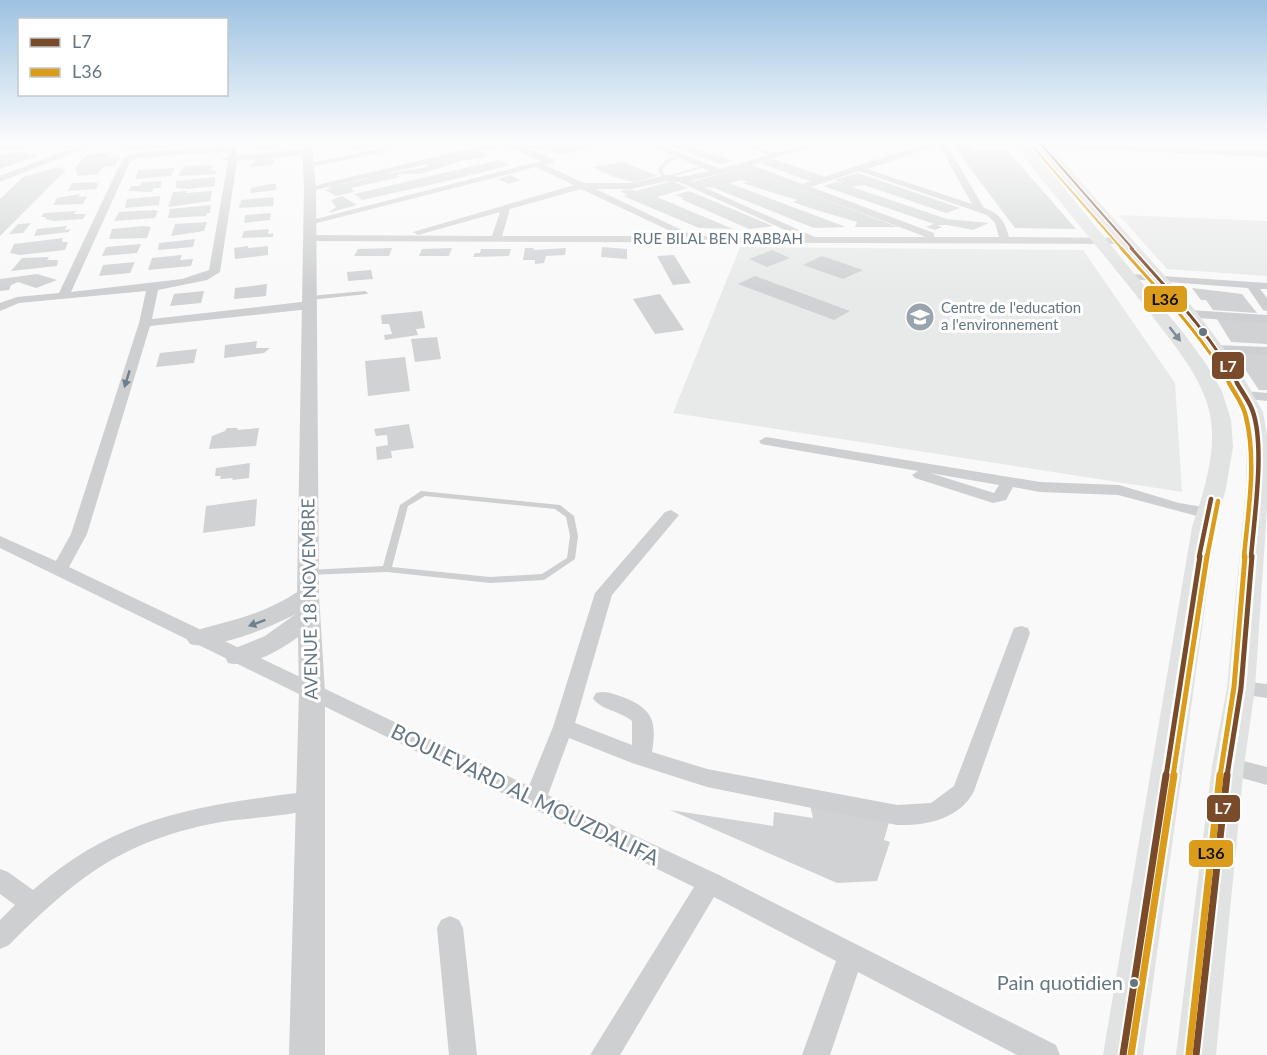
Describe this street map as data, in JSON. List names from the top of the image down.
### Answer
{
  "streets": {
    "street": ["RUE BILAL BEN RABBAH", "AVENUE 18 NOVEMBRE", "BOULEVARD AL MOUZDALIFA"]
  },
  "crossings": [
    ["RUE BILAL BEN RABBAH", "AVENUE 18 NOVEMBRE"],
    ["AVENUE 18 NOVEMBRE", "BOULEVARD AL MOUZDALIFA"]
  ],
  "places": {
    "school or university": ["Centre de l'education a l'environnement"],
    "other": ["Pain quotidien"]
  },
  "lines": ["transit line L7", "transit line L36"],
  "legend": ["L7", "L36"]
}
